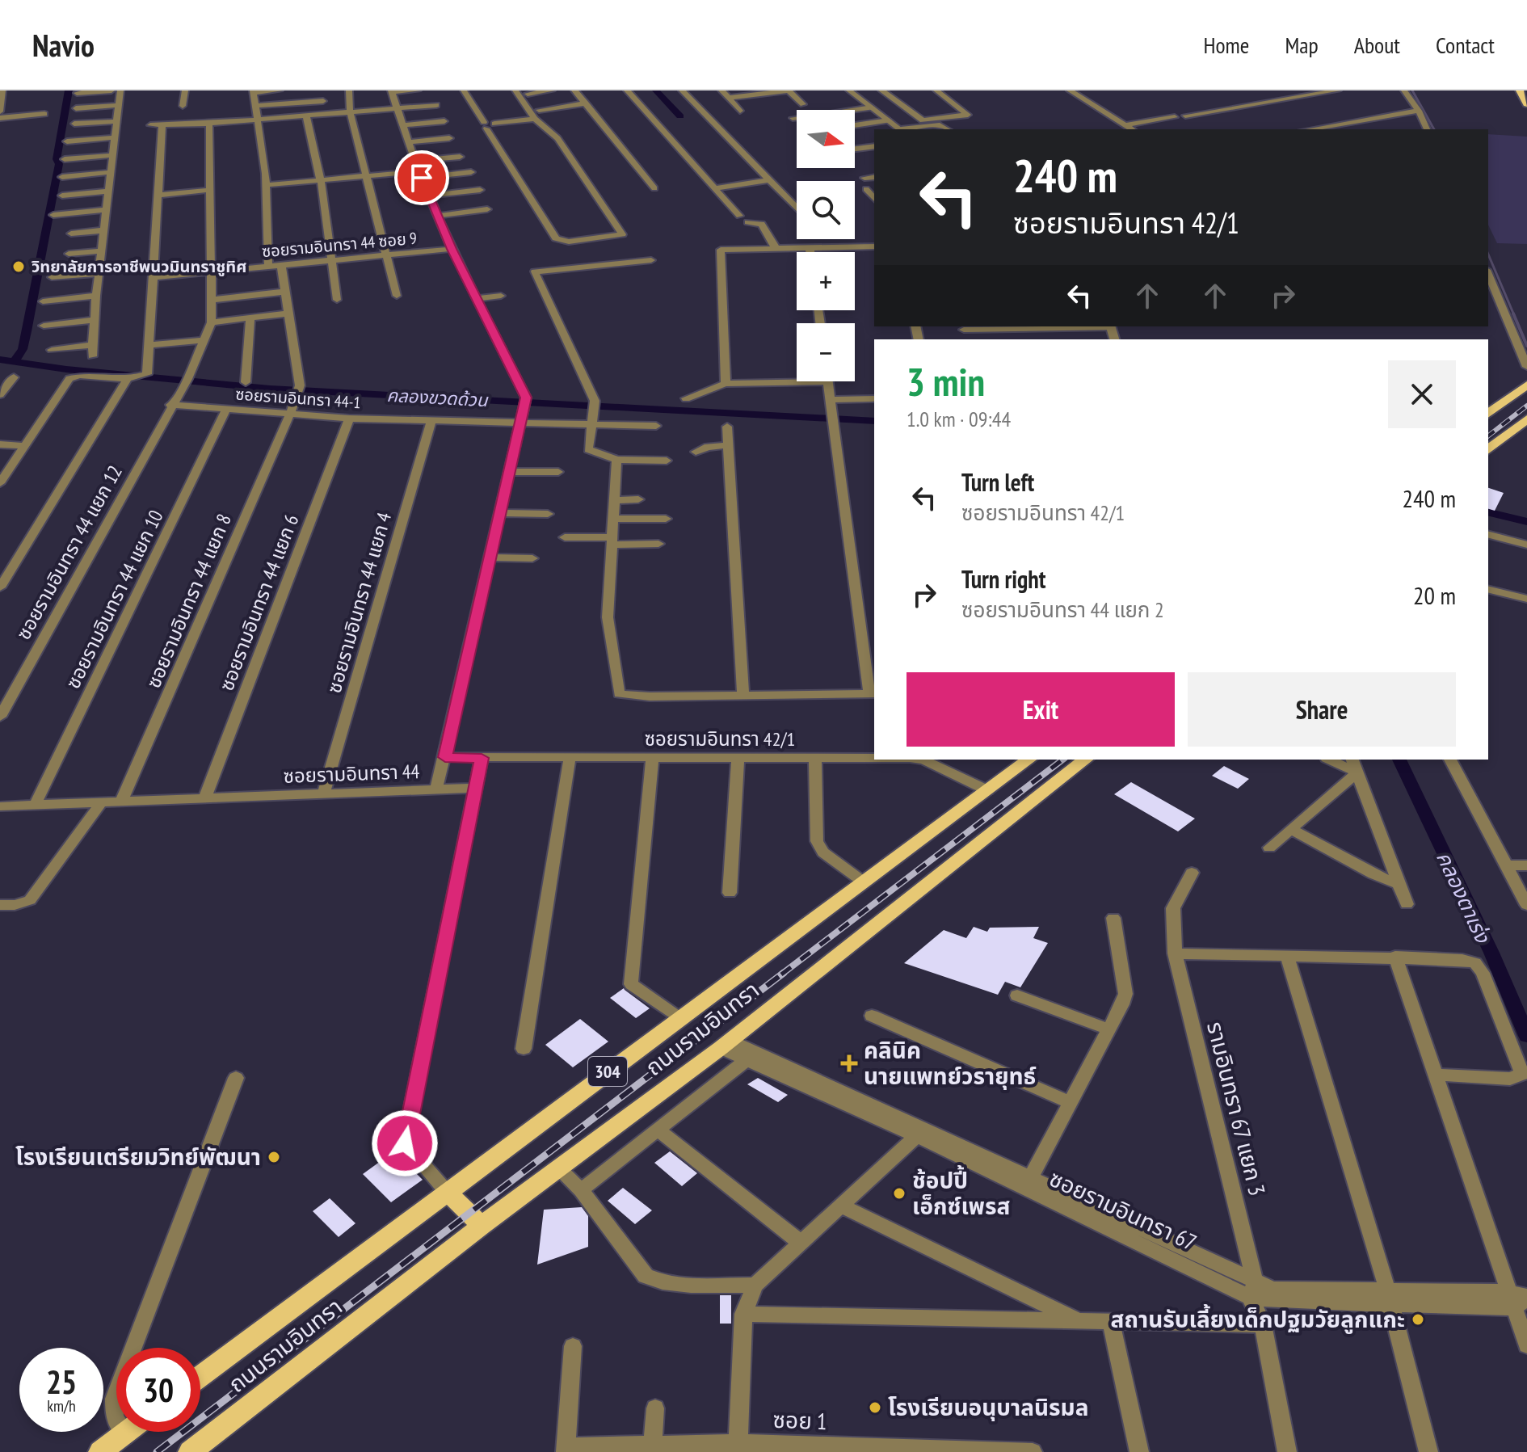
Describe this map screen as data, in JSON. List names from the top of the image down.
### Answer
{
  "streets": {
    "main road": ["ถนนรามอินทรา", "304"],
    "street": [
      "ซอยรามอินทรา 44 ซอย 9",
      "ซอยรามอินทรา 44-1",
      "ซอยรามอินทรา 44 แยก 12",
      "ซอยรามอินทรา 44 แยก 10",
      "ซอยรามอินทรา 44 แยก 8",
      "ซอยรามอินทรา 44 แยก 6",
      "ซอยรามอินทรา 44 แยก 4",
      "ซอยรามอินทรา 42/1",
      "ซอยรามอินทรา 44",
      "รามอินทรา 67 แยก 3",
      "ซอยรามอินทรา 67",
      "ซอย 1"
    ]
  },
  "crossings": [
    ["ซอยรามอินทรา 44-1", "ซอยรามอินทรา 44 แยก 12"],
    ["ซอยรามอินทรา 44-1", "ซอยรามอินทรา 44 แยก 10"],
    ["ซอยรามอินทรา 44-1", "ซอยรามอินทรา 44 แยก 8"],
    ["ซอยรามอินทรา 44-1", "ซอยรามอินทรา 44 แยก 6"],
    ["ซอยรามอินทรา 44-1", "ซอยรามอินทรา 44 แยก 4"],
    ["ซอยรามอินทรา 44 แยก 10", "ซอยรามอินทรา 44"],
    ["ซอยรามอินทรา 44 แยก 8", "ซอยรามอินทรา 44"],
    ["ซอยรามอินทรา 44 แยก 6", "ซอยรามอินทรา 44"],
    ["ซอยรามอินทรา 44 แยก 4", "ซอยรามอินทรา 44"],
    ["ซอยรามอินทรา 42/1", "ถนนรามอินทรา"],
    ["ถนนรามอินทรา", "ซอยรามอินทรา 67"],
    ["รามอินทรา 67 แยก 3", "ซอยรามอินทรา 67"]
  ],
  "water": ["คลองขวดด้วน", "คลองตาเร่ง"],
  "places": {
    "other": [
      "วิทยาลัยการอาชีพนวมินทราชูทิศ",
      "โรงเรียนเตรียมวิทย์พัฒนา",
      "ช้อปปี้ เอ็กซ์เพรส",
      "สถานรับเลี้ยงเด็กปฐมวัยลูกแกะ",
      "โรงเรียนอนุบาลนิรมล"
    ],
    "health": ["คลินิค นายแพทย์วรายุทธ์"]
  },
  "north": "right",
  "page": {
    "header": "Navio",
    "nav": [
      "Home",
      "Map",
      "About",
      "Contact"
    ],
    "map_buttons": ["+", "−"],
    "turn": ["240 m", "ซอยรามอินทรา 42/1"],
    "heading": ["3 min", "1.0 km · 09:44"],
    "list": [
      {
        "name": "Turn left",
        "note": "ซอยรามอินทรา 42/1",
        "value": "240 m"
      },
      {
        "name": "Turn right",
        "note": "ซอยรามอินทรา 44 แยก 2",
        "value": "20 m"
      }
    ],
    "buttons": ["Exit", "Share"],
    "speed": "25 km/h",
    "limit": "30"
  }
}
